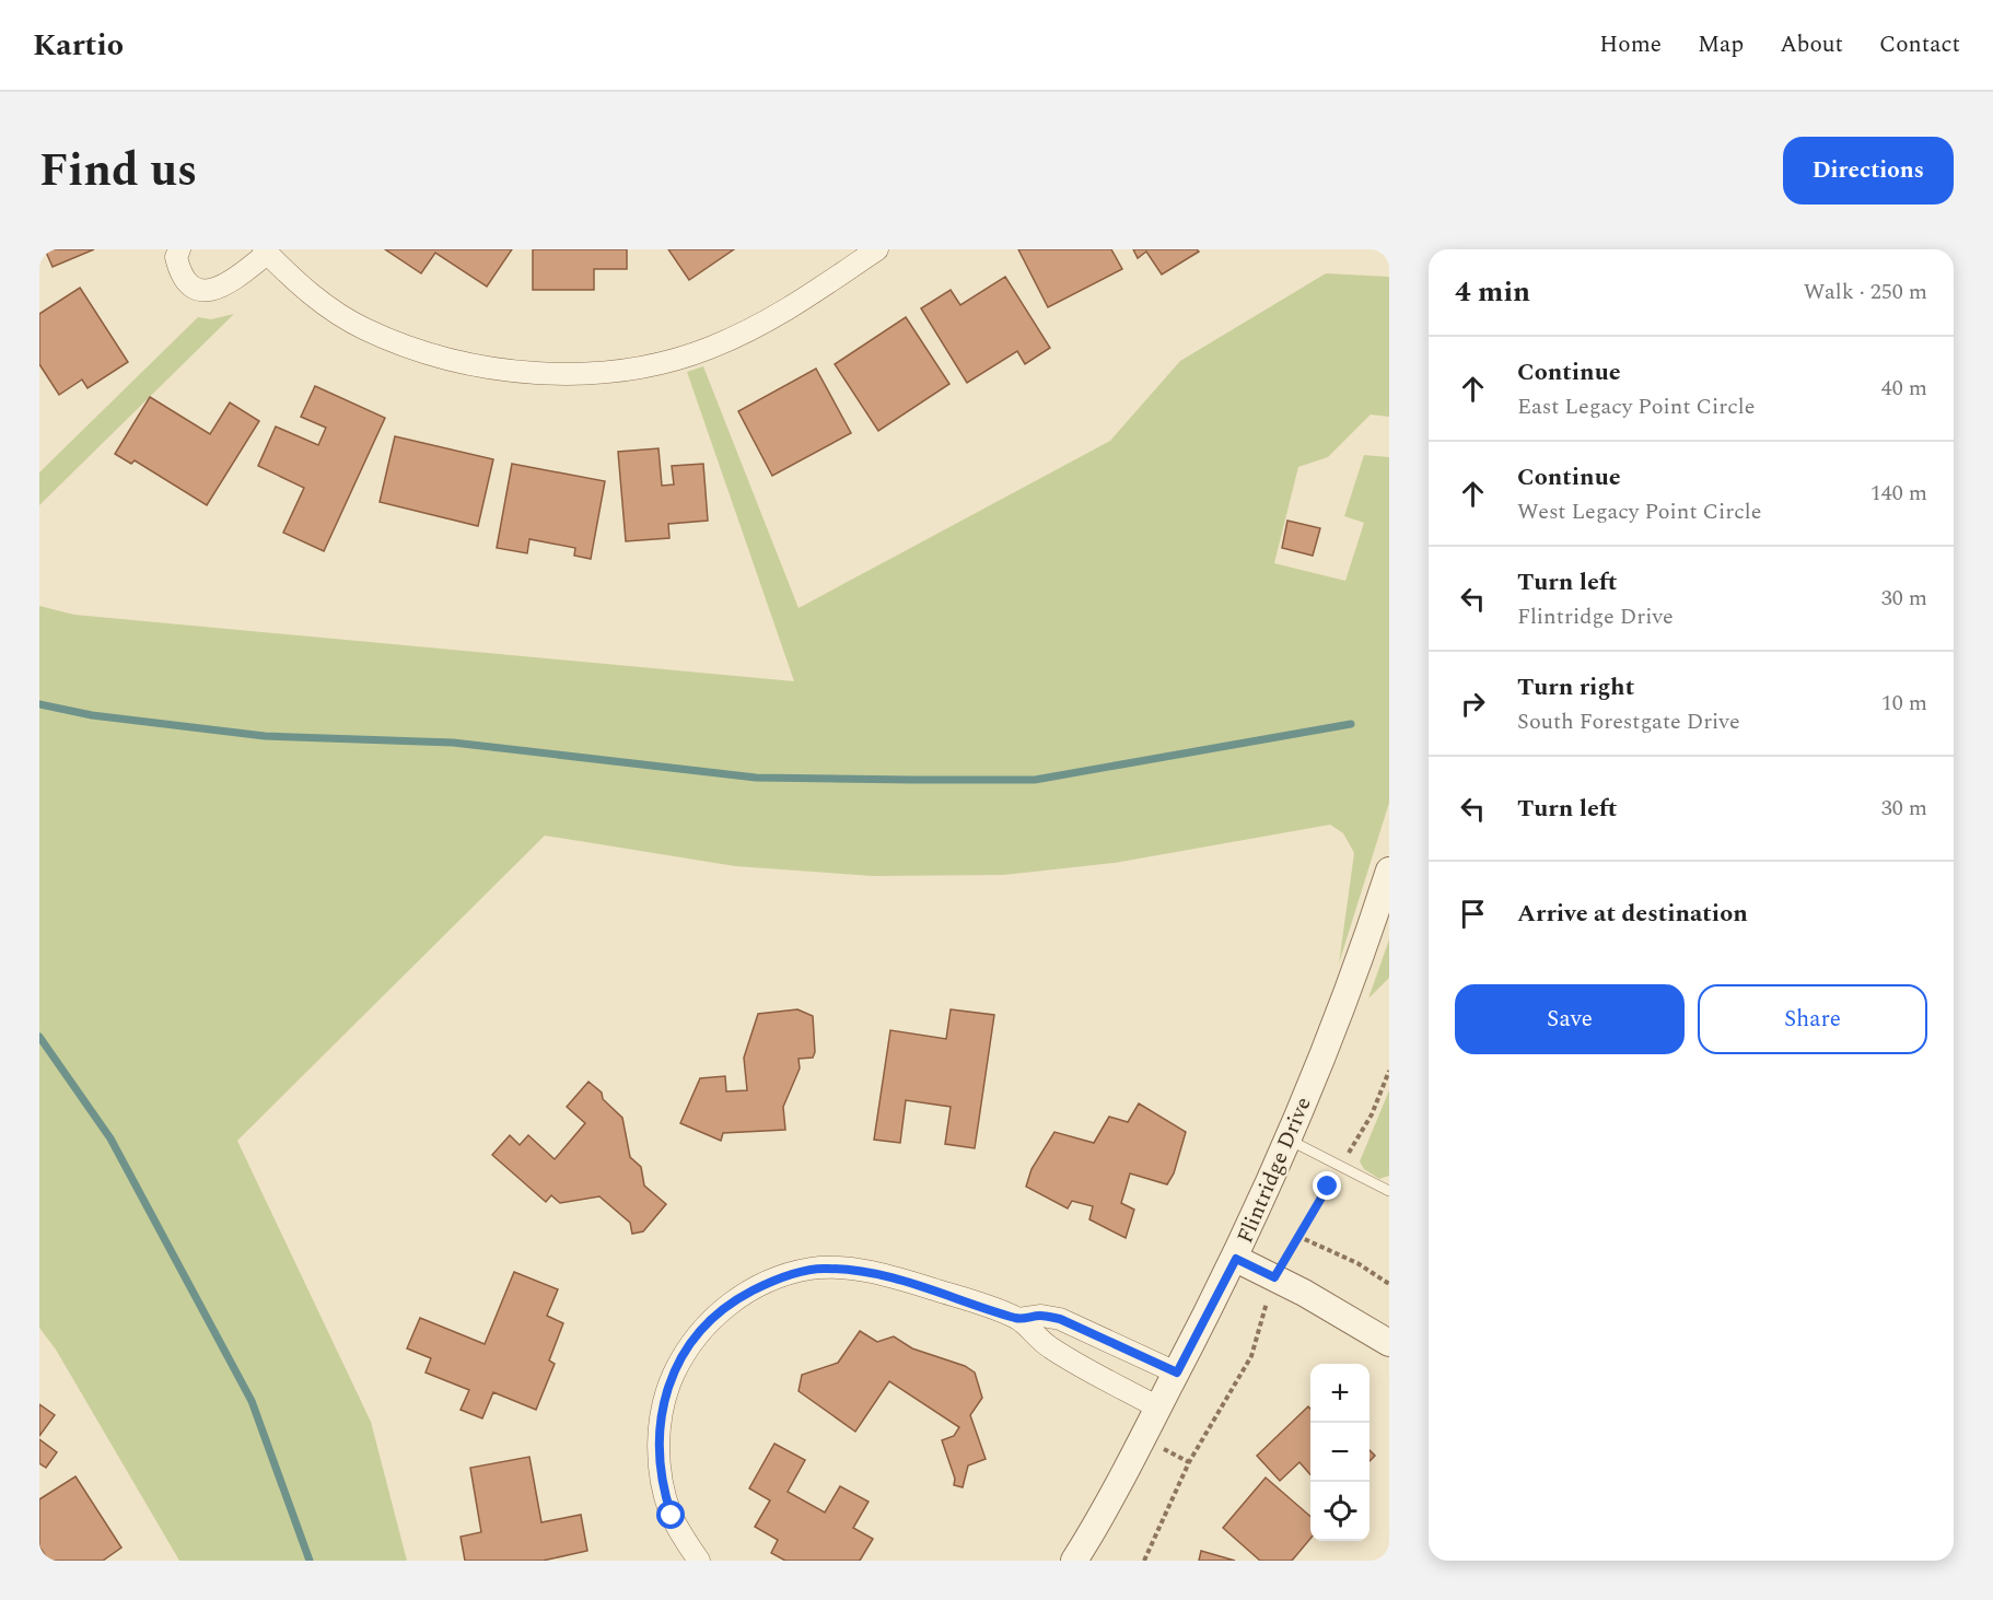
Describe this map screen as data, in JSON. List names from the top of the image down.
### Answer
{
  "streets": {
    "street": ["Flintridge Drive"]
  },
  "page": {
    "header": "Kartio",
    "nav": [
      "Home",
      "Map",
      "About",
      "Contact"
    ],
    "title": "Find us",
    "buttons": [
      "Directions",
      ["Save", "Share"]
    ],
    "heading": ["4 min", "Walk · 250 m"],
    "list": [
      ["Continue", "East Legacy Point Circle", "40 m"],
      ["Continue", "West Legacy Point Circle", "140 m"],
      ["Turn left", "Flintridge Drive", "30 m"],
      ["Turn right", "South Forestgate Drive", "10 m"],
      ["Turn left", "30 m"],
      "Arrive at destination"
    ],
    "map_buttons": ["+", "−"]
  }
}
